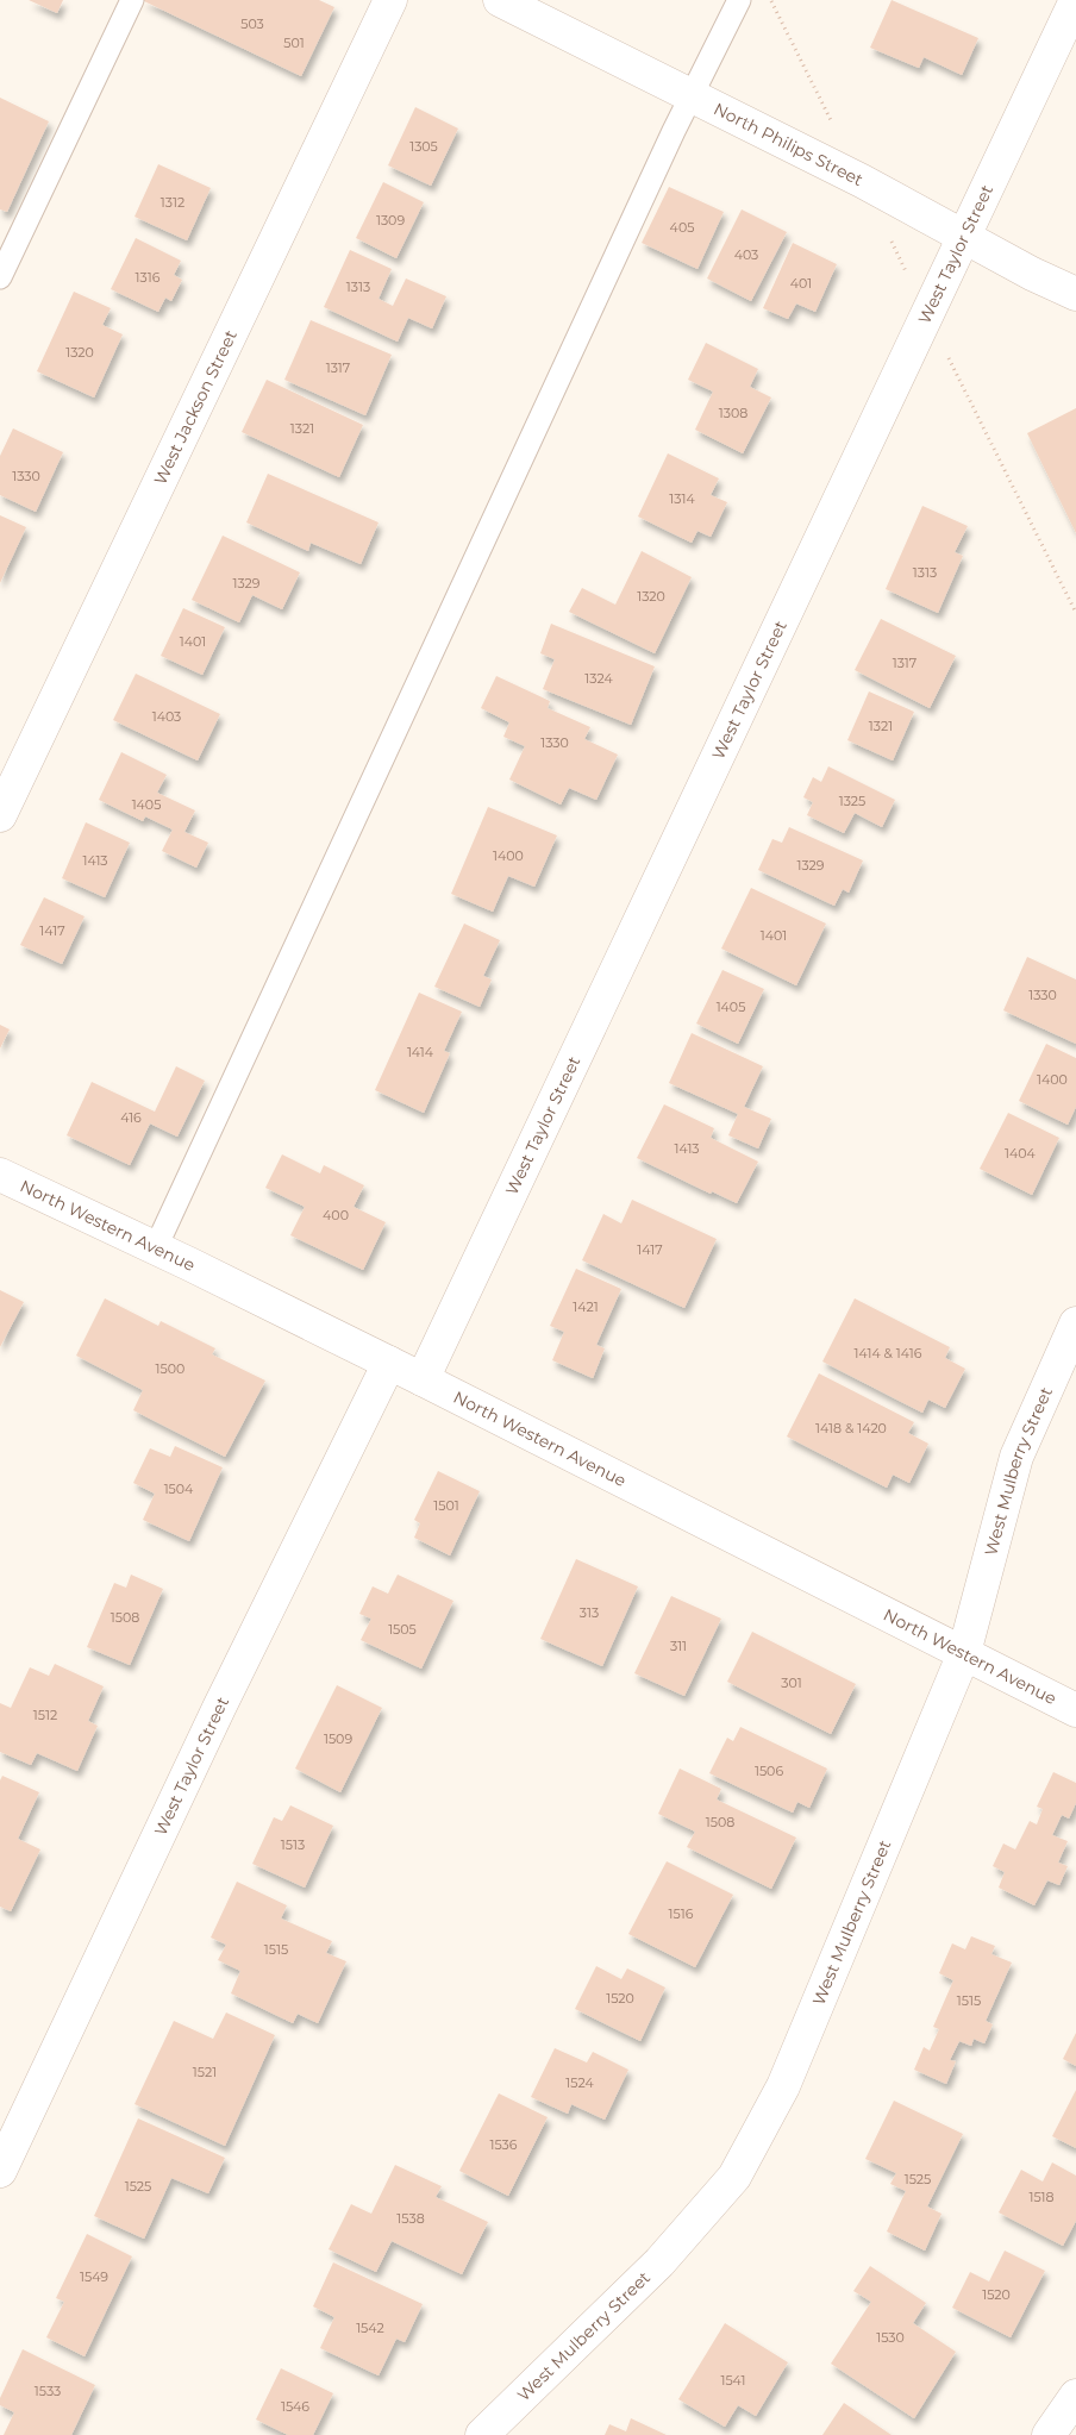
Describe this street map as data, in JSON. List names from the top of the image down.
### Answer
{
  "streets": {
    "street": [
      "North Philips Street",
      "West Taylor Street",
      "West Jackson Street",
      "North Western Avenue",
      "West Mulberry Street"
    ]
  },
  "crossings": [
    ["North Philips Street", "West Taylor Street"],
    ["West Taylor Street", "North Western Avenue"],
    ["North Western Avenue", "West Mulberry Street"]
  ],
  "house_numbers": [
    "503",
    "501",
    "1305",
    "1312",
    "1309",
    "405",
    "403",
    "1316",
    "401",
    "1313",
    "1320",
    "1317",
    "1308",
    "1321",
    "1330",
    "1314",
    "1313",
    "1329",
    "1320",
    "1401",
    "1317",
    "1324",
    "1403",
    "1321",
    "1330",
    "1325",
    "1405",
    "1400",
    "1413",
    "1329",
    "1417",
    "1401",
    "1330",
    "1405",
    "1414",
    "1400",
    "416",
    "1413",
    "1404",
    "400",
    "1417",
    "1421",
    "1414 & 1416",
    "1500",
    "1418 & 1420",
    "1504",
    "1501",
    "313",
    "1508",
    "1505",
    "311",
    "301",
    "1512",
    "1509",
    "1506",
    "1508",
    "1513",
    "1516",
    "1515",
    "1520",
    "1515",
    "1521",
    "1524",
    "1536",
    "1525",
    "1525",
    "1518",
    "1538",
    "1549",
    "1520",
    "1542",
    "1530",
    "1541",
    "1533",
    "1546"
  ]
}
